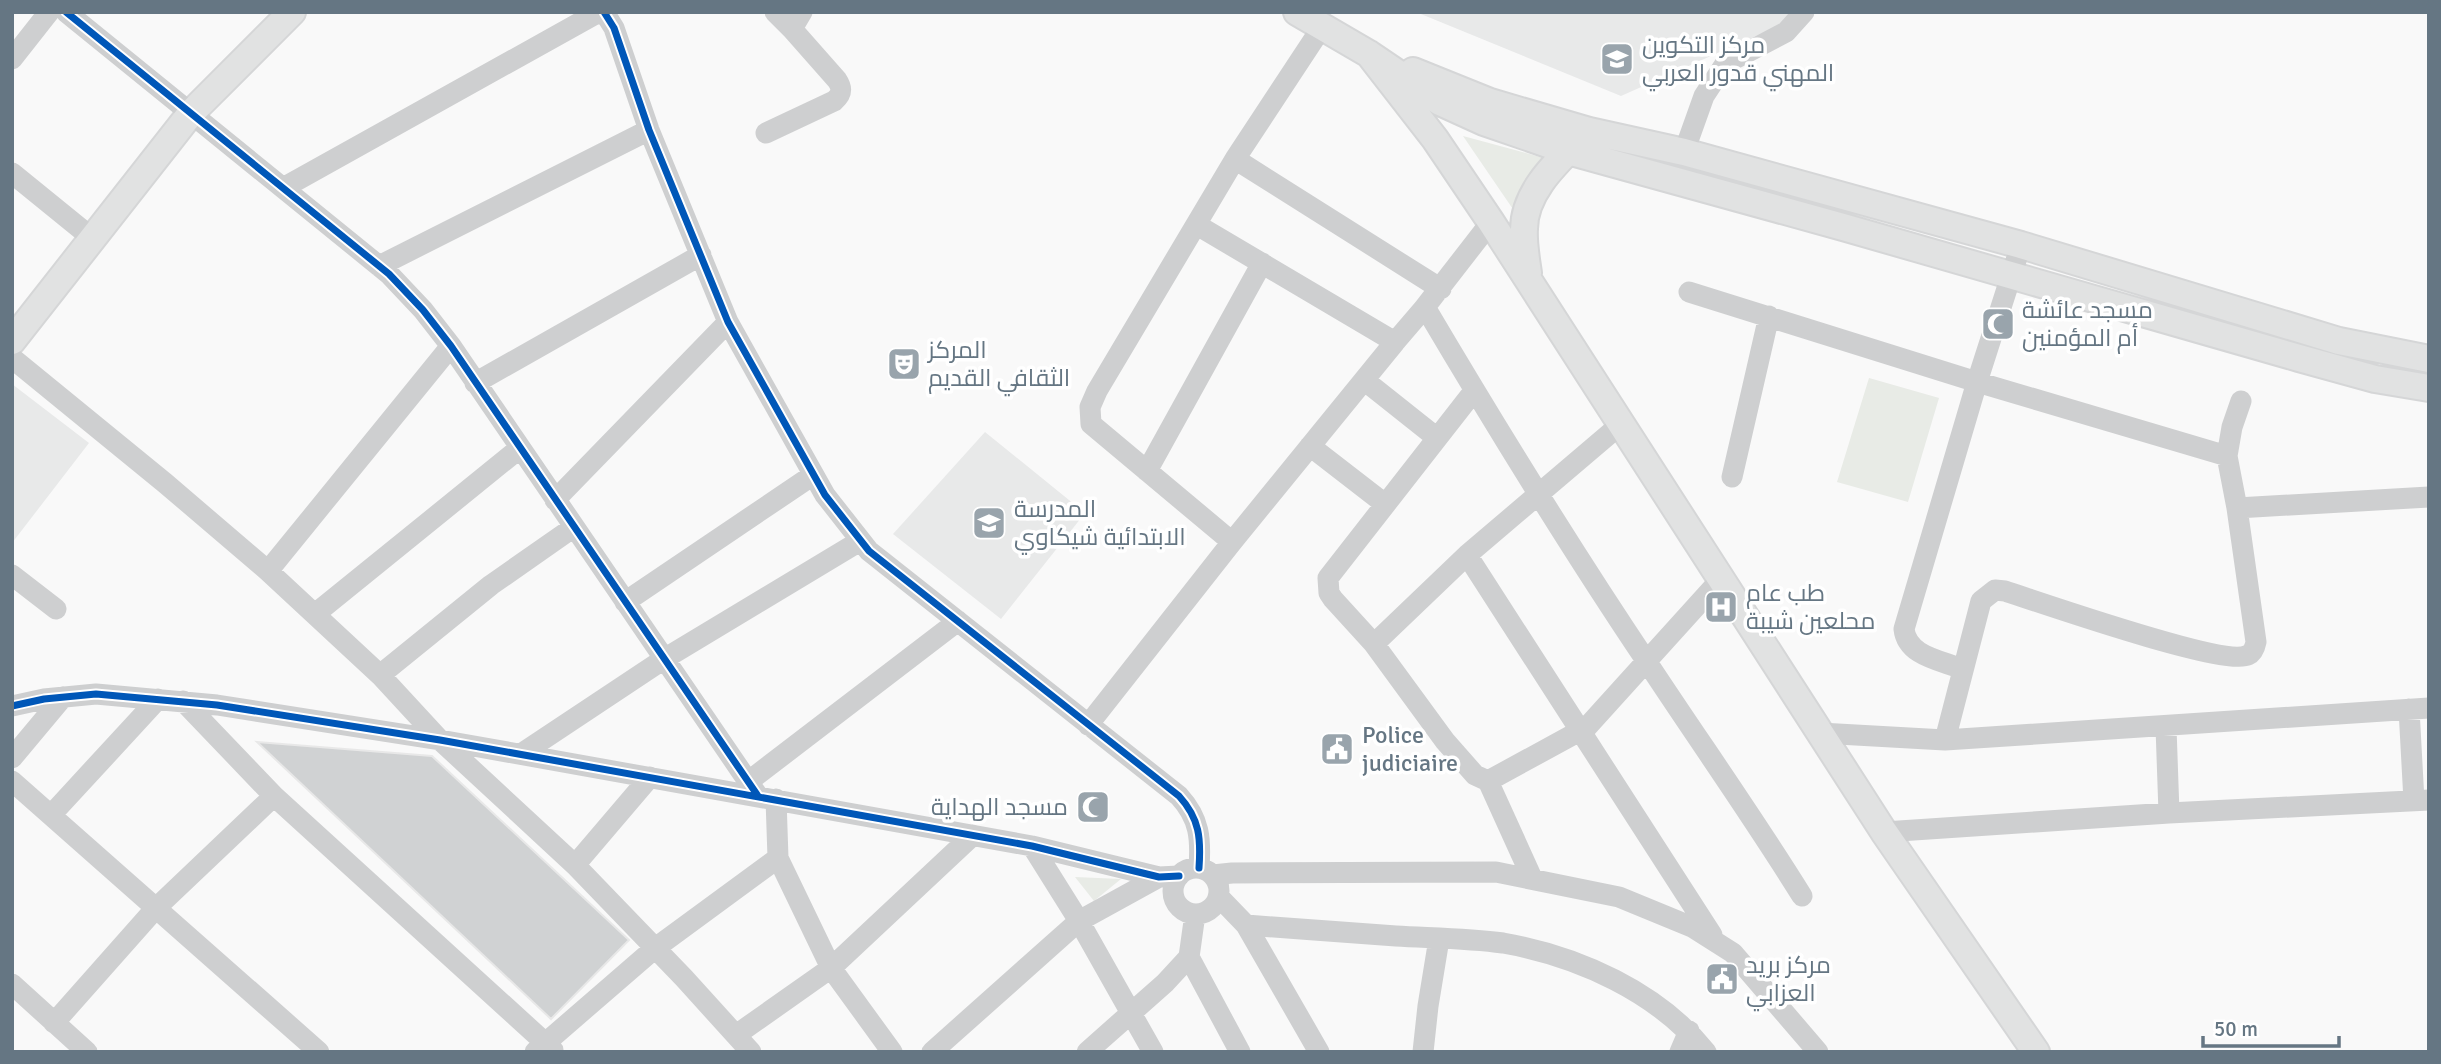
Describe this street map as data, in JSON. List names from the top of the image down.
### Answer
{
  "places": {
    "school or university": ["مركز التكوين المهني قدور العربي", "المدرسة الابتدائية شيكاوي"],
    "mosque": ["مسجد عائشة أم المؤمنين", "مسجد الهداية"],
    "theatre": ["المركز الثقافي القديم"],
    "hospital": ["طب عام محلعين شيبة"],
    "public building": ["Police judiciaire", "مركز بريد العزابي"]
  },
  "scale_bar": "50 m"
}
